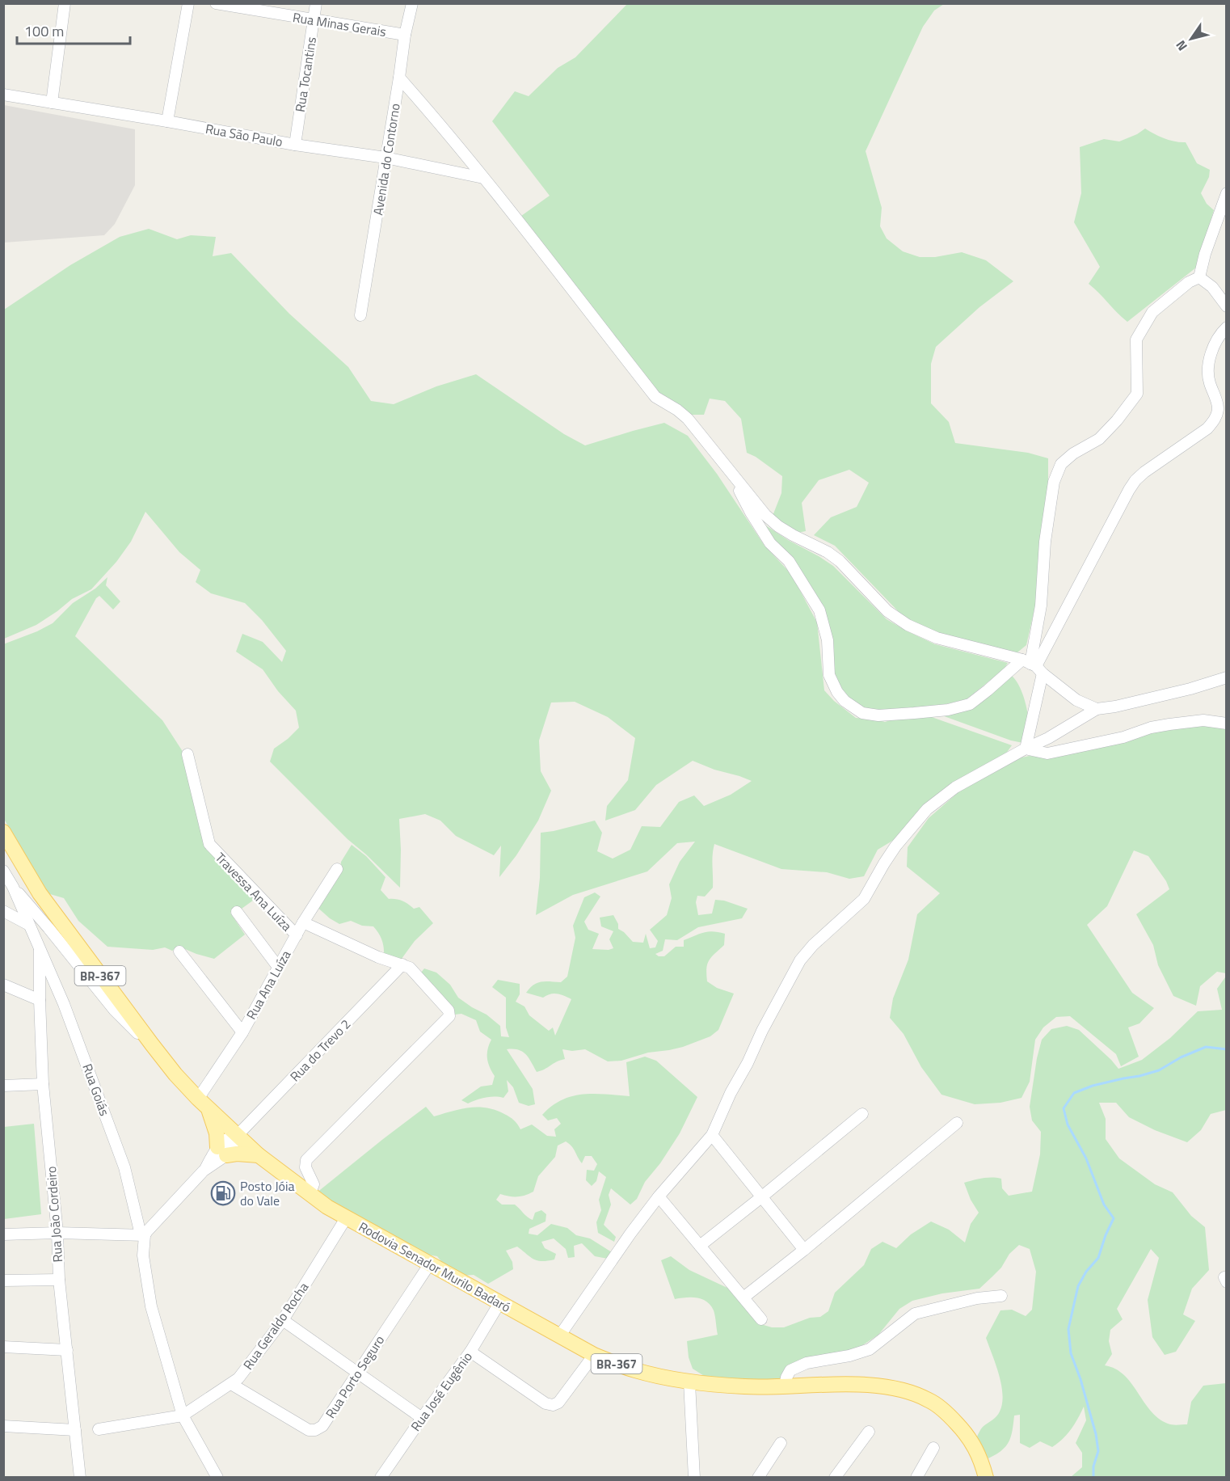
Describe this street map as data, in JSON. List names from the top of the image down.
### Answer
{
  "streets": {
    "main road": ["BR-367", "Rodovia Senador Murilo Badaró"],
    "street": [
      "Rua Minas Gerais",
      "Rua Tocantins",
      "Rua São Paulo",
      "Avenida do Contorno",
      "Travessa Ana Luíza",
      "Rua Ana Luíza",
      "Rua do Trevo 2",
      "Rua Goiás",
      "Rua João Cordeiro",
      "Rua Geraldo Rocha",
      "Rua Porto Seguro",
      "Rua José Eugênio"
    ]
  },
  "crossings": [
    ["Rua Minas Gerais", "Rua Tocantins"],
    ["Rua Minas Gerais", "Avenida do Contorno"],
    ["Rua Tocantins", "Rua São Paulo"],
    ["Rua São Paulo", "Avenida do Contorno"],
    ["Travessa Ana Luíza", "Rua Ana Luíza"],
    ["Rua Ana Luíza", "Rodovia Senador Murilo Badaró"],
    ["Rua do Trevo 2", "Rodovia Senador Murilo Badaró"],
    ["Rua Goiás", "Rua João Cordeiro"],
    ["Rua Goiás", "Rua Geraldo Rocha"],
    ["Rodovia Senador Murilo Badaró", "Rua Geraldo Rocha"],
    ["Rodovia Senador Murilo Badaró", "Rua Porto Seguro"],
    ["Rodovia Senador Murilo Badaró", "Rua José Eugênio"],
    ["Rua Geraldo Rocha", "Rua Porto Seguro"]
  ],
  "places": {
    "fuel station": ["Posto Jóia do Vale"]
  },
  "scale_bar": "100 m",
  "north": "bottom left"
}
